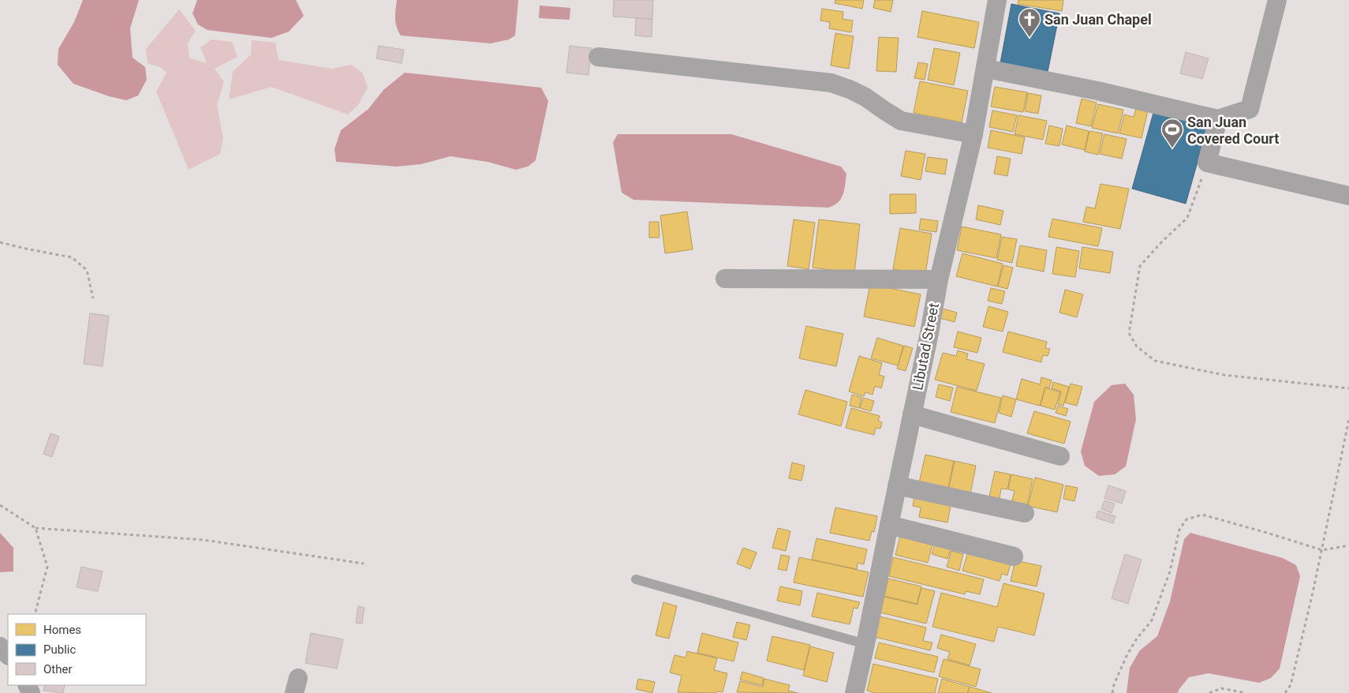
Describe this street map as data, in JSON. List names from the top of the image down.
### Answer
{
  "streets": {
    "street": ["Libutad Street"]
  },
  "places": {
    "church": ["San Juan Chapel"],
    "sports": ["San Juan Covered Court"]
  },
  "legend": ["Homes", "Public", "Other"]
}
